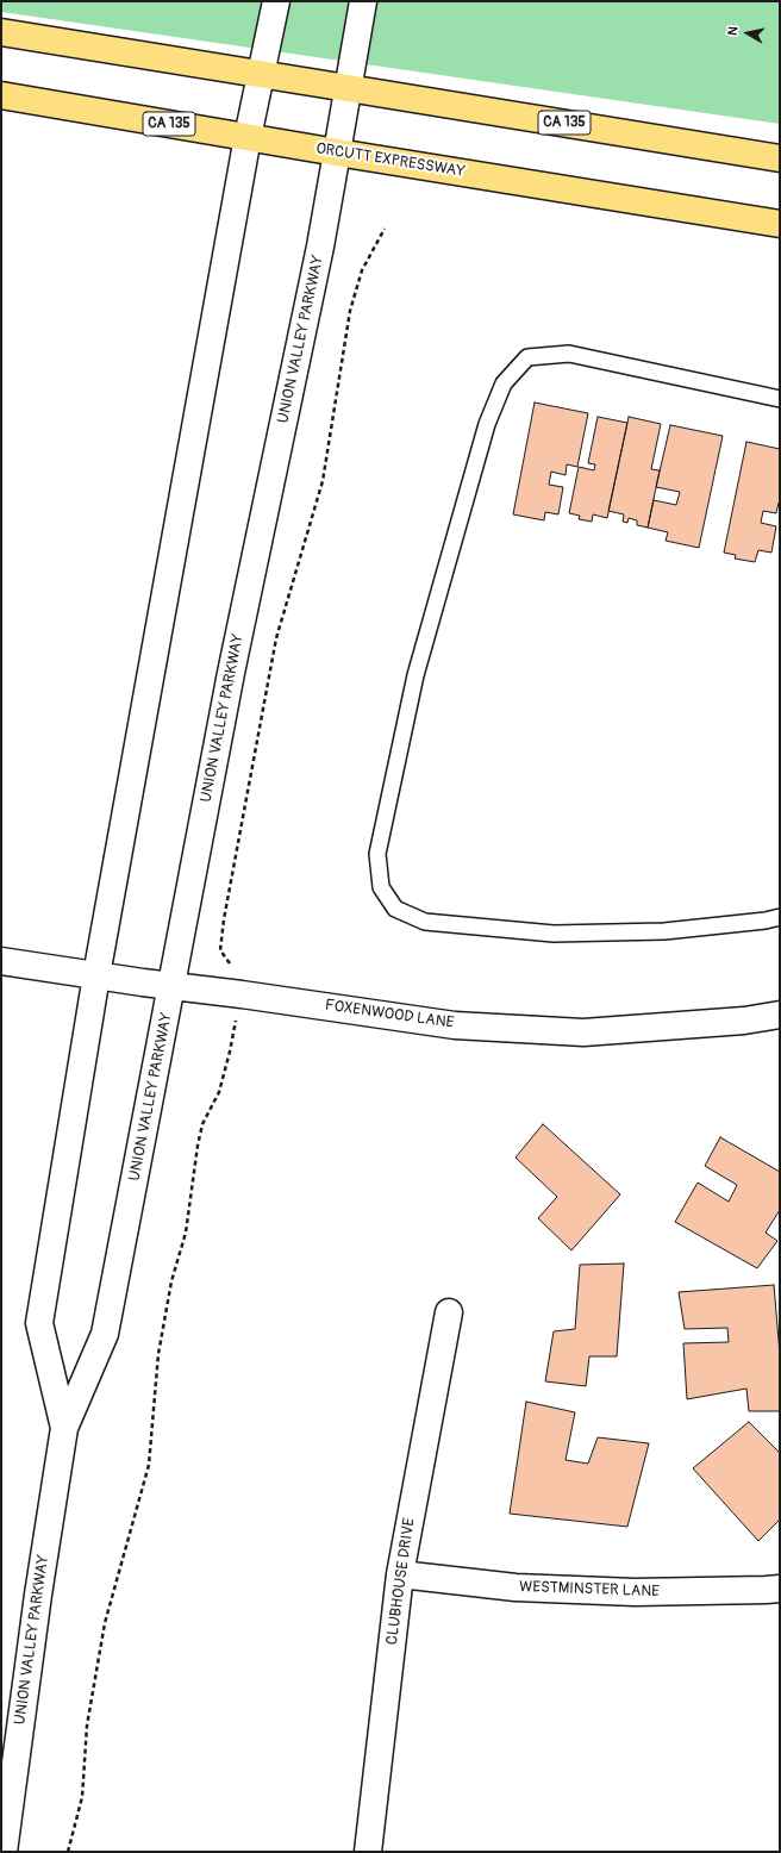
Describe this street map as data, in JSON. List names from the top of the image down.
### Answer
{
  "streets": {
    "highway": ["CA 135", "ORCUTT EXPRESSWAY"],
    "street": [
      "UNION VALLEY PARKWAY",
      "FOXENWOOD LANE",
      "CLUBHOUSE DRIVE",
      "WESTMINSTER LANE"
    ]
  },
  "crossings": [
    ["CA 135", "UNION VALLEY PARKWAY"],
    ["ORCUTT EXPRESSWAY", "UNION VALLEY PARKWAY"],
    ["UNION VALLEY PARKWAY", "FOXENWOOD LANE"],
    ["CLUBHOUSE DRIVE", "WESTMINSTER LANE"]
  ],
  "north": "left"
}
